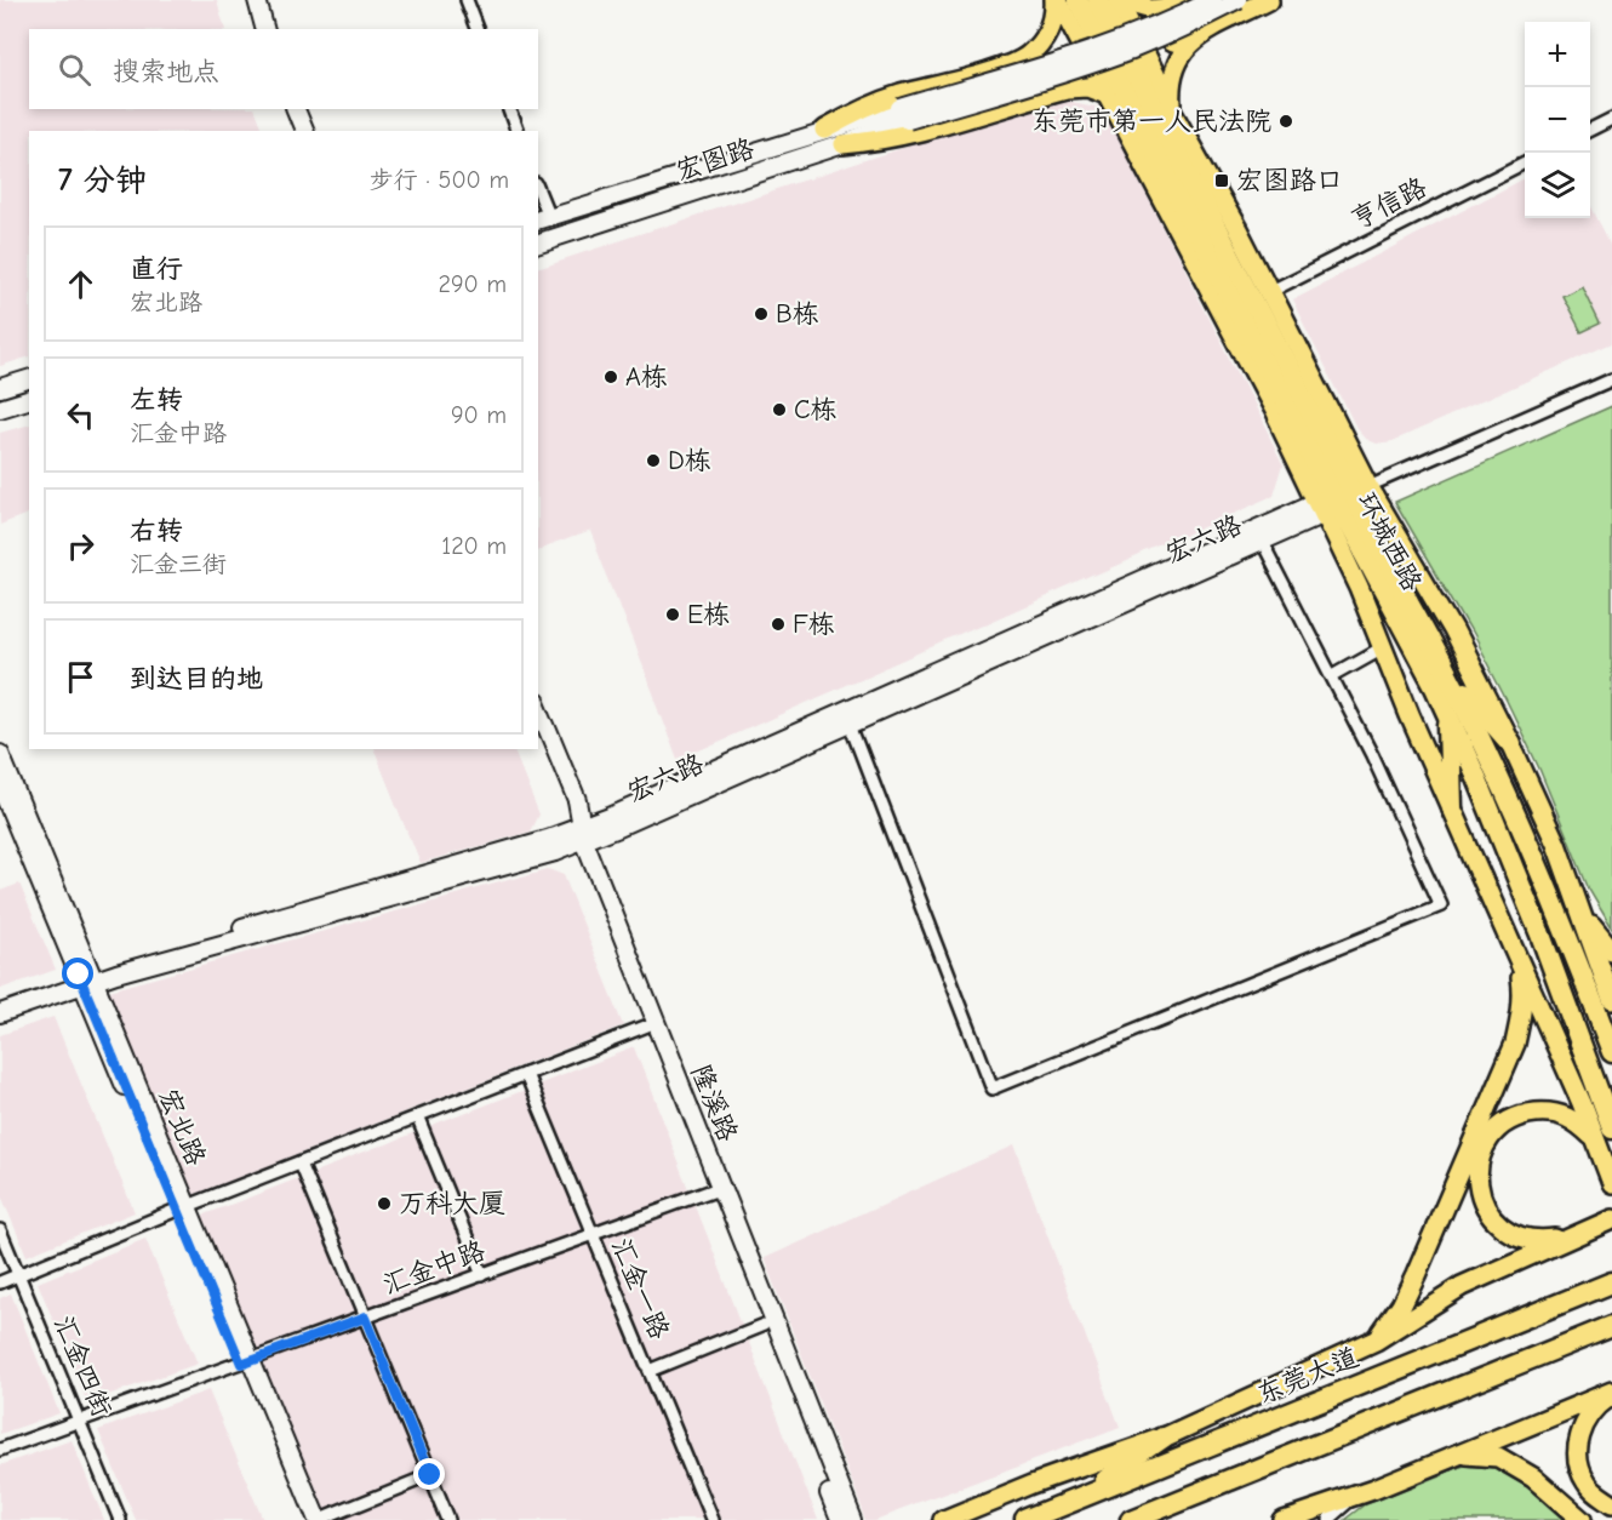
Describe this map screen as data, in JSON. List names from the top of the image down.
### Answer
{
  "streets": {
    "highway": ["环城西路", "东莞大道"],
    "street": [
      "宏图路",
      "亨信路",
      "宏六路",
      "隆溪路",
      "宏北路",
      "汇金中路",
      "汇金一路",
      "汇金四街"
    ]
  },
  "crossings": [
    ["宏六路", "隆溪路"],
    ["宏六路", "宏北路"],
    ["隆溪路", "汇金中路"],
    ["宏北路", "汇金中路"],
    ["汇金中路", "汇金一路"],
    ["汇金中路", "汇金四街"]
  ],
  "places": {
    "other": [
      "东莞市第一人民法院",
      "B栋",
      "A栋",
      "C栋",
      "D栋",
      "E栋",
      "F栋",
      "万科大厦"
    ],
    "transit": ["宏图路口"]
  },
  "page": {
    "map_buttons": ["+", "−"],
    "search": "搜索地点",
    "heading": ["7 分钟", "步行 · 500 m"],
    "list": [
      ["直行", "宏北路", "290 m"],
      ["左转", "汇金中路", "90 m"],
      ["右转", "汇金三街", "120 m"],
      "到达目的地"
    ]
  }
}
